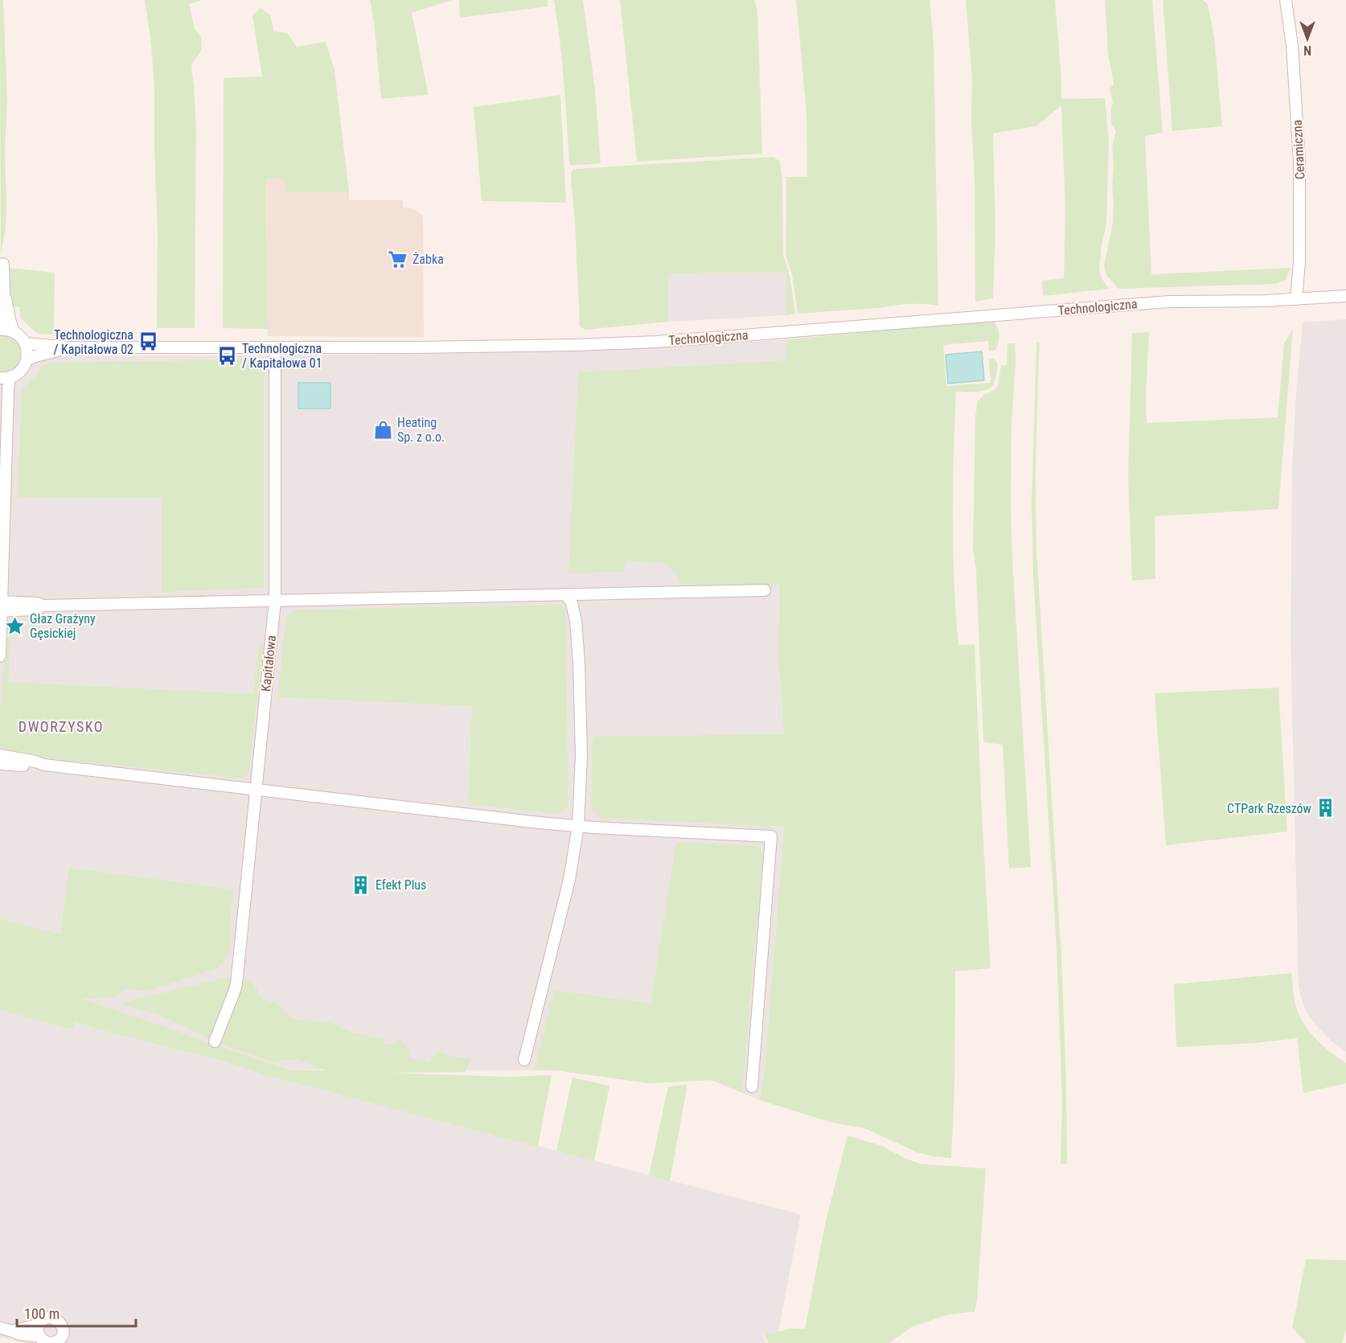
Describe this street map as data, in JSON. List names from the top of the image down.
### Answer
{
  "streets": {
    "street": ["Ceramiczna", "Technologiczna", "Kapitałowa"]
  },
  "crossings": [
    ["Ceramiczna", "Technologiczna"],
    ["Technologiczna", "Kapitałowa"]
  ],
  "districts": ["DWORZYSKO"],
  "places": {
    "supermarket": ["Żabka"],
    "bus stop": ["Technologiczna / Kapitałowa 02", "Technologiczna / Kapitałowa 01"],
    "shop": ["Heating Sp. z o.o."],
    "place": ["Głaz Grażyny Gęsickiej"],
    "building": ["CTPark Rzeszów", "Efekt Plus"]
  },
  "scale_bar": "100 m",
  "north": "bottom"
}
